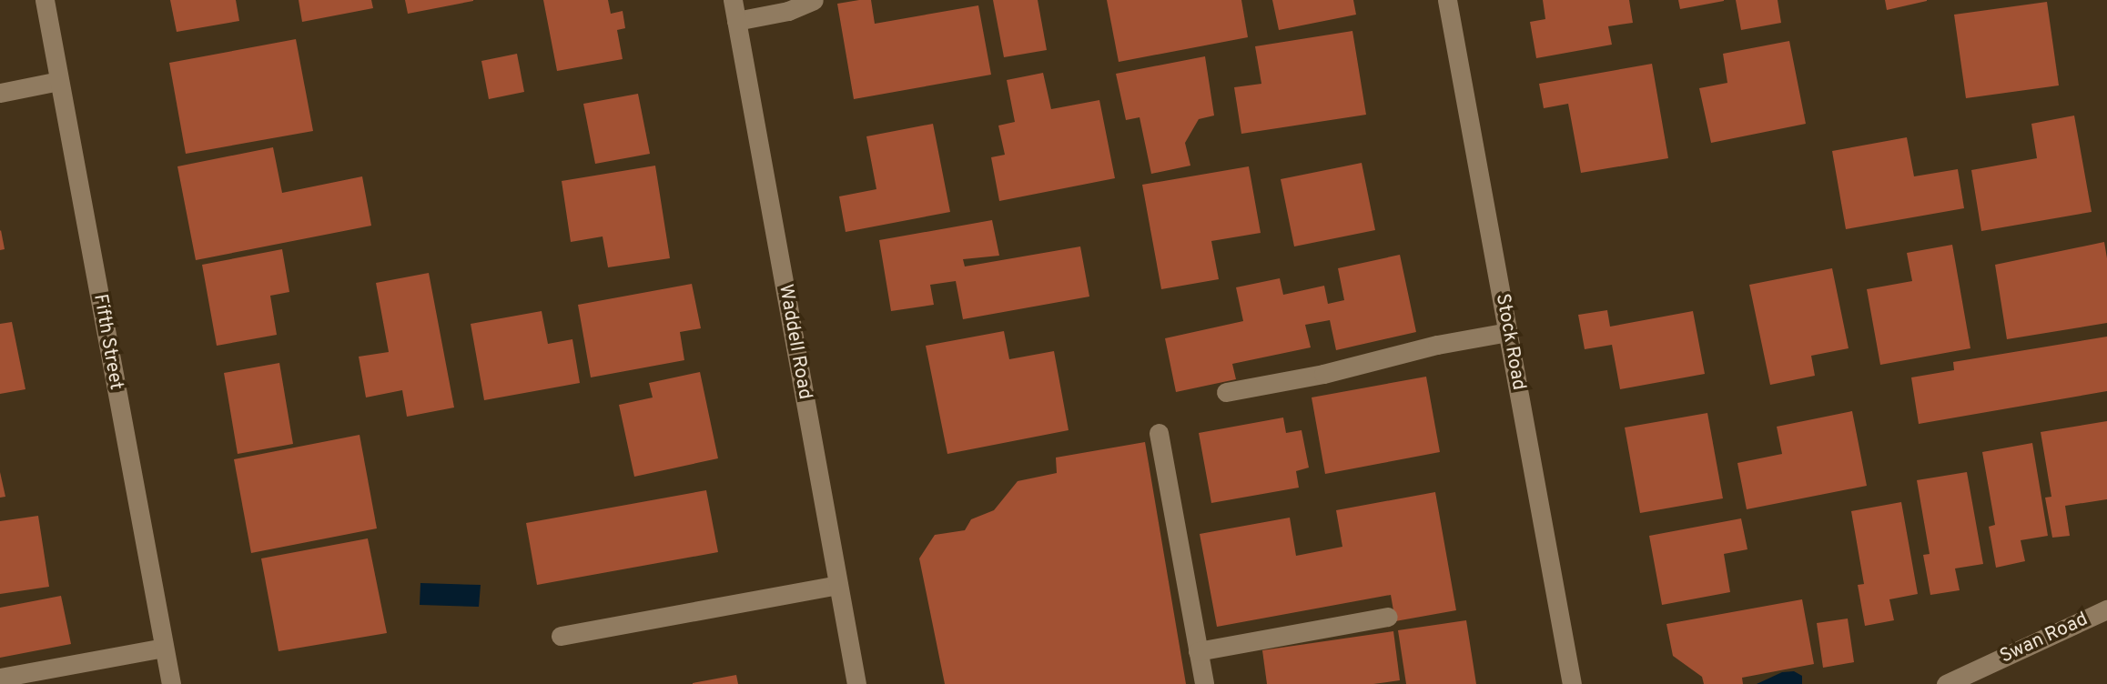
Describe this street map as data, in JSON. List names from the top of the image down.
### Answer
{
  "streets": {
    "street": [
      "Fifth Street",
      "Waddell Road",
      "Stock Road",
      "Swan Road"
    ]
  }
}
